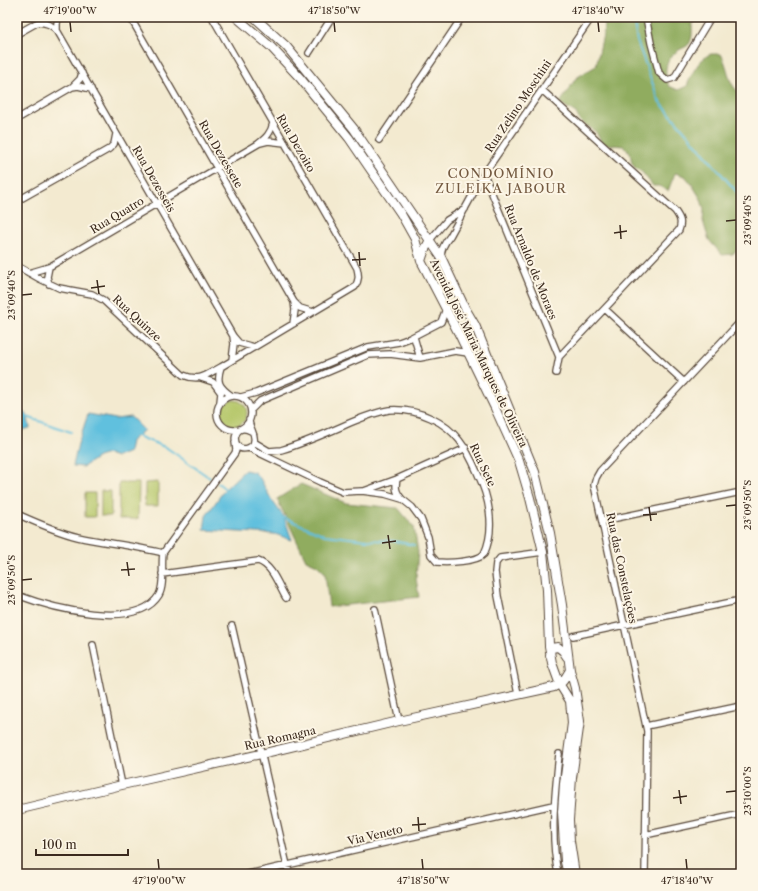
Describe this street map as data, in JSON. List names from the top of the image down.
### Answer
{
  "streets": {
    "main road": ["Avenida José Maria Marques de Oliveira", "Rua Romagna"],
    "street": [
      "Rua Zelino Moschini",
      "Rua Dezoito",
      "Rua Dezessete",
      "Rua Dezesseis",
      "Rua Quatro",
      "Rua Arnaldo de Moraes",
      "Rua Quinze",
      "Rua Sete",
      "Rua das Constelações",
      "Via Veneto"
    ]
  },
  "crossings": [
    ["Rua Zelino Moschini", "Rua Arnaldo de Moraes"],
    ["Rua Zelino Moschini", "Avenida José Maria Marques de Oliveira"],
    ["Rua Dezoito", "Rua Quatro"],
    ["Rua Dezessete", "Rua Quatro"],
    ["Rua Dezesseis", "Rua Quatro"],
    ["Rua Quatro", "Rua Quinze"],
    ["Avenida José Maria Marques de Oliveira", "Rua Romagna"]
  ],
  "districts": ["CONDOMÍNIO ZULEIKA JABOUR"],
  "scale_bar": "100 m",
  "coordinates": [
    "47°19'00\"W",
    "47°18'50\"W",
    "47°18'40\"W",
    "23°09'40\"S",
    "23°09'50\"S",
    "23°10'00\"S"
  ]
}
